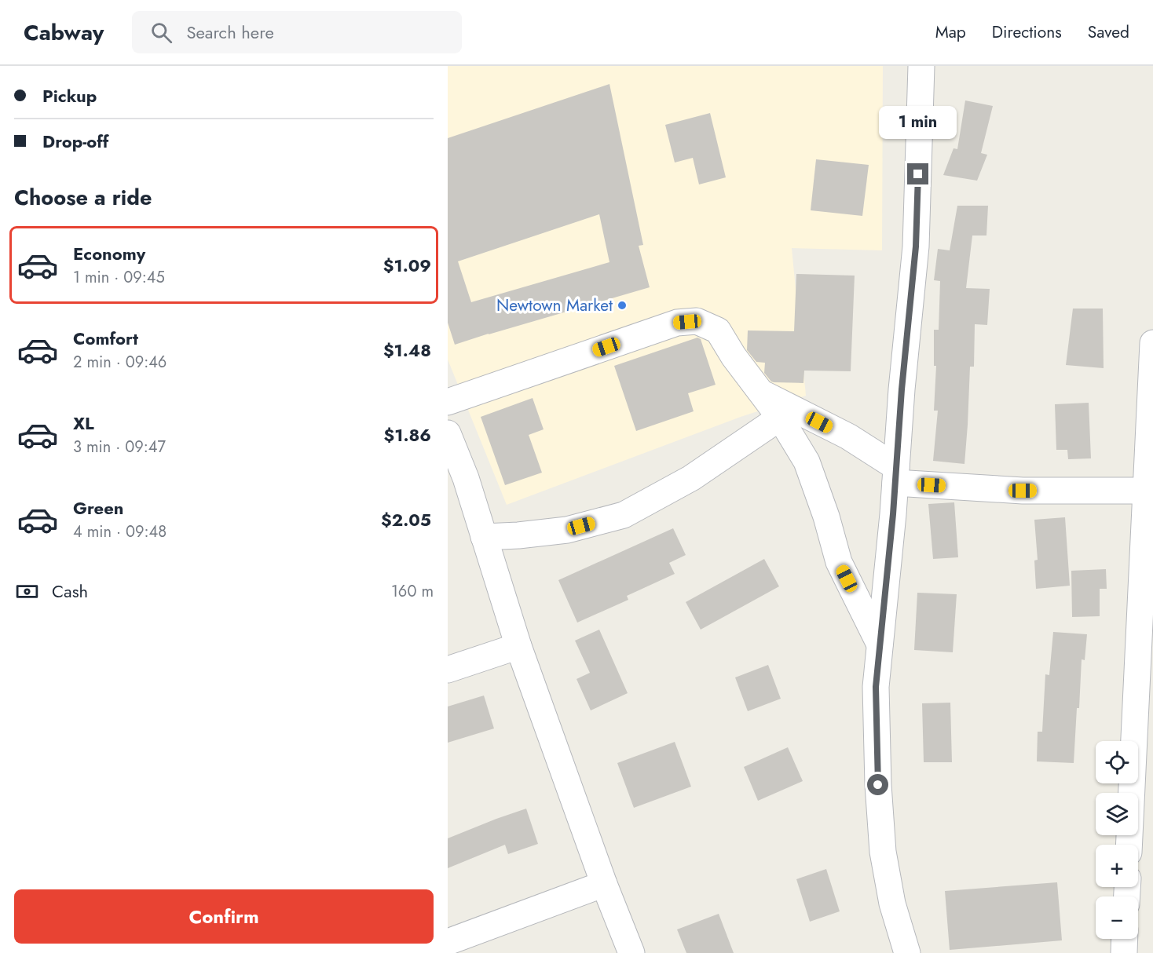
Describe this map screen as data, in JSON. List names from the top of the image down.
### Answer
{
  "places": ["Newtown Market"],
  "page": {
    "header": "Cabway",
    "search": "Search here",
    "nav": ["Map", "Directions", "Saved"],
    "banner": ["Pickup", "Drop-off"],
    "bubble": "1 min",
    "heading": "Choose a ride",
    "list": [
      {
        "name": "Economy",
        "note": "1 min · 09:45",
        "value": "$1.09"
      },
      {
        "name": "Comfort",
        "note": "2 min · 09:46",
        "value": "$1.48"
      },
      {
        "name": "XL",
        "note": "3 min · 09:47",
        "value": "$1.86"
      },
      {
        "name": "Green",
        "note": "4 min · 09:48",
        "value": "$2.05"
      }
    ],
    "pay": ["Cash", "160 m"],
    "map_buttons": ["+", "−"],
    "buttons": "Confirm"
  }
}
